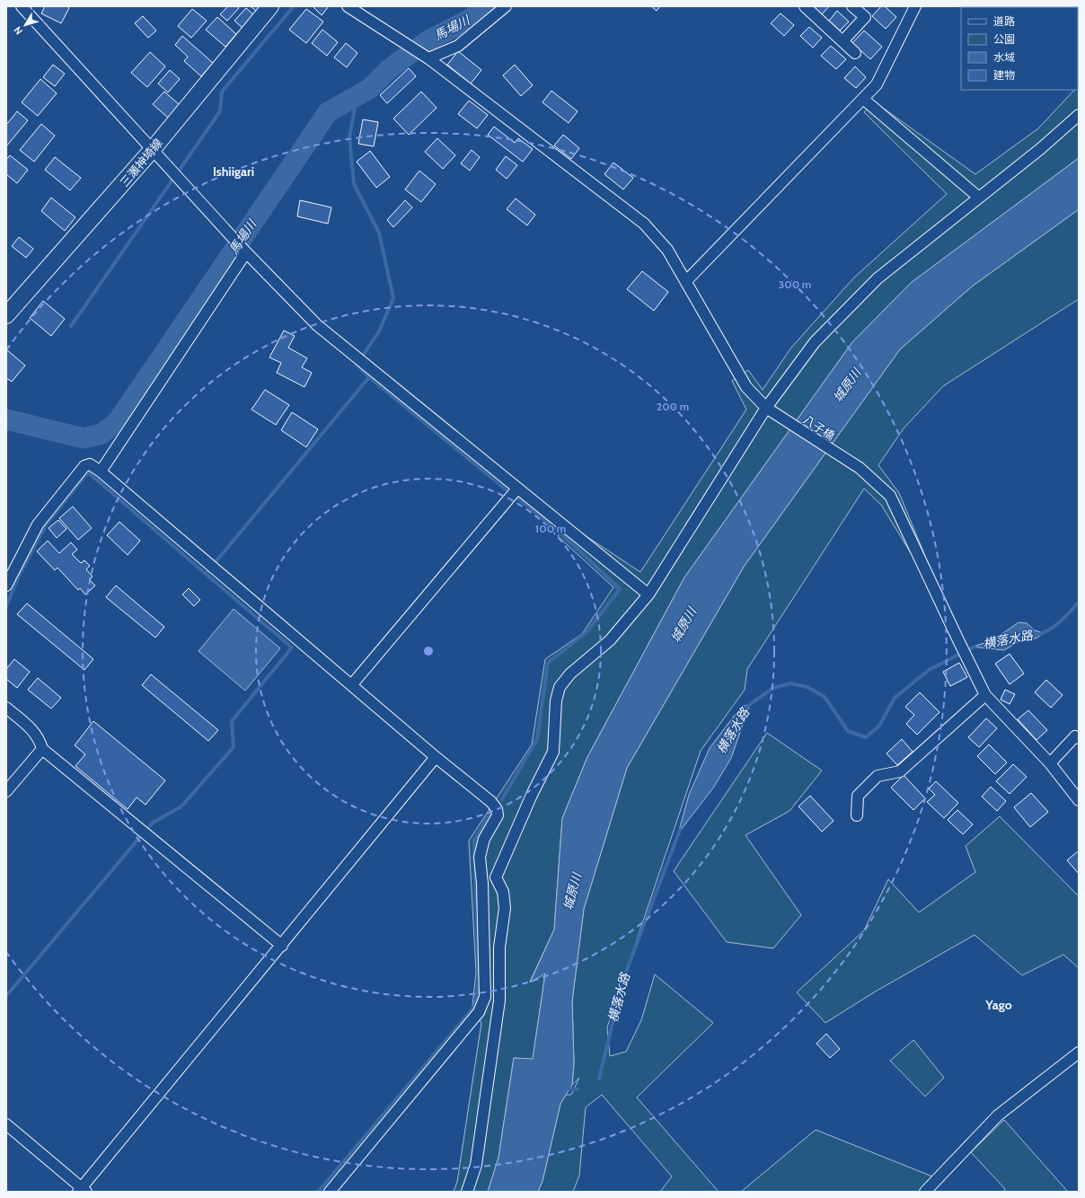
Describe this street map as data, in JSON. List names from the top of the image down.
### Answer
{
  "streets": {
    "main road": ["三瀬神埼線"],
    "street": ["八子橋"]
  },
  "districts": ["Ishiigari", "Yago"],
  "water": ["馬場川", "城原川", "横落水路"],
  "legend": [
    "道路",
    "公園",
    "水域",
    "建物"
  ],
  "north": "bottom left",
  "rings": ["300 m", "200 m", "100 m"]
}
